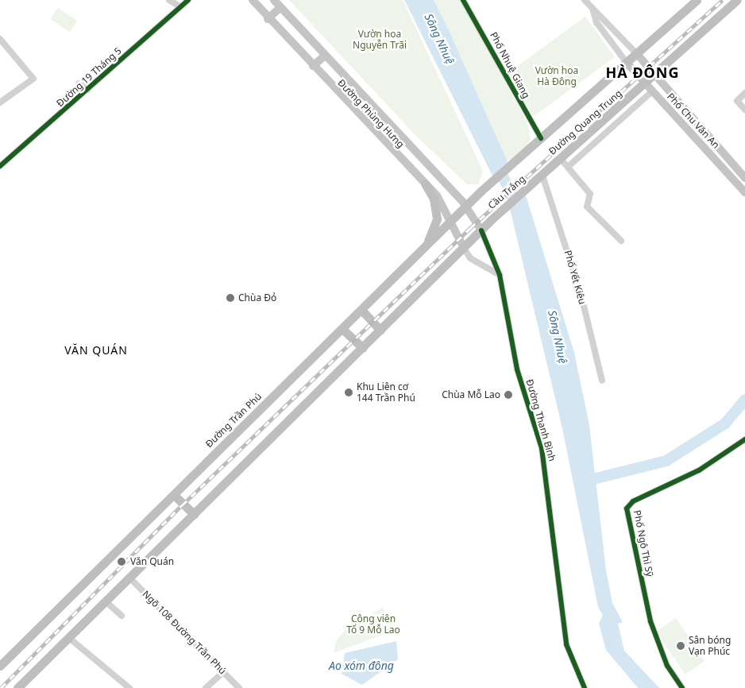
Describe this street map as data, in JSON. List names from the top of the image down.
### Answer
{
  "streets": {
    "highway": ["Đường Quang Trung", "Cầu Trắng", "Đường Trần Phú"],
    "main road": ["Đường Phùng Hưng", "Phố Chu Văn An"],
    "street": [
      "Phố Nhuệ Giang",
      "Đường 19 Tháng 5",
      "Phố Yết Kiêu",
      "Đường Thanh Bình",
      "Phố Ngô Thì Sỹ",
      "Ngõ 108 Đường Trần Phú"
    ]
  },
  "crossings": [
    ["Phố Nhuệ Giang", "Đường Quang Trung"],
    ["Đường Phùng Hưng", "Cầu Trắng"],
    ["Đường Phùng Hưng", "Đường Trần Phú"],
    ["Đường Phùng Hưng", "Đường Thanh Bình"],
    ["Phố Chu Văn An", "Đường Quang Trung"],
    ["Đường Quang Trung", "Cầu Trắng"],
    ["Đường Quang Trung", "Phố Yết Kiêu"],
    ["Cầu Trắng", "Phố Yết Kiêu"],
    ["Cầu Trắng", "Đường Trần Phú"],
    ["Cầu Trắng", "Đường Thanh Bình"]
  ],
  "districts": ["HÀ ĐÔNG", "VĂN QUÁN"],
  "water": ["Sông Nhuệ", "Ao xóm đông"],
  "parks": ["Vườn hoa Nguyễn Trãi", "Vườn hoa Hà Đông", "Công viên Tổ 9 Mỗ Lao"],
  "places": [
    "Chùa Đỏ",
    "Khu Liên cơ 144 Trần Phú",
    "Chùa Mỗ Lao",
    "Văn Quán",
    "Sân bóng Vạn Phúc"
  ]
}
